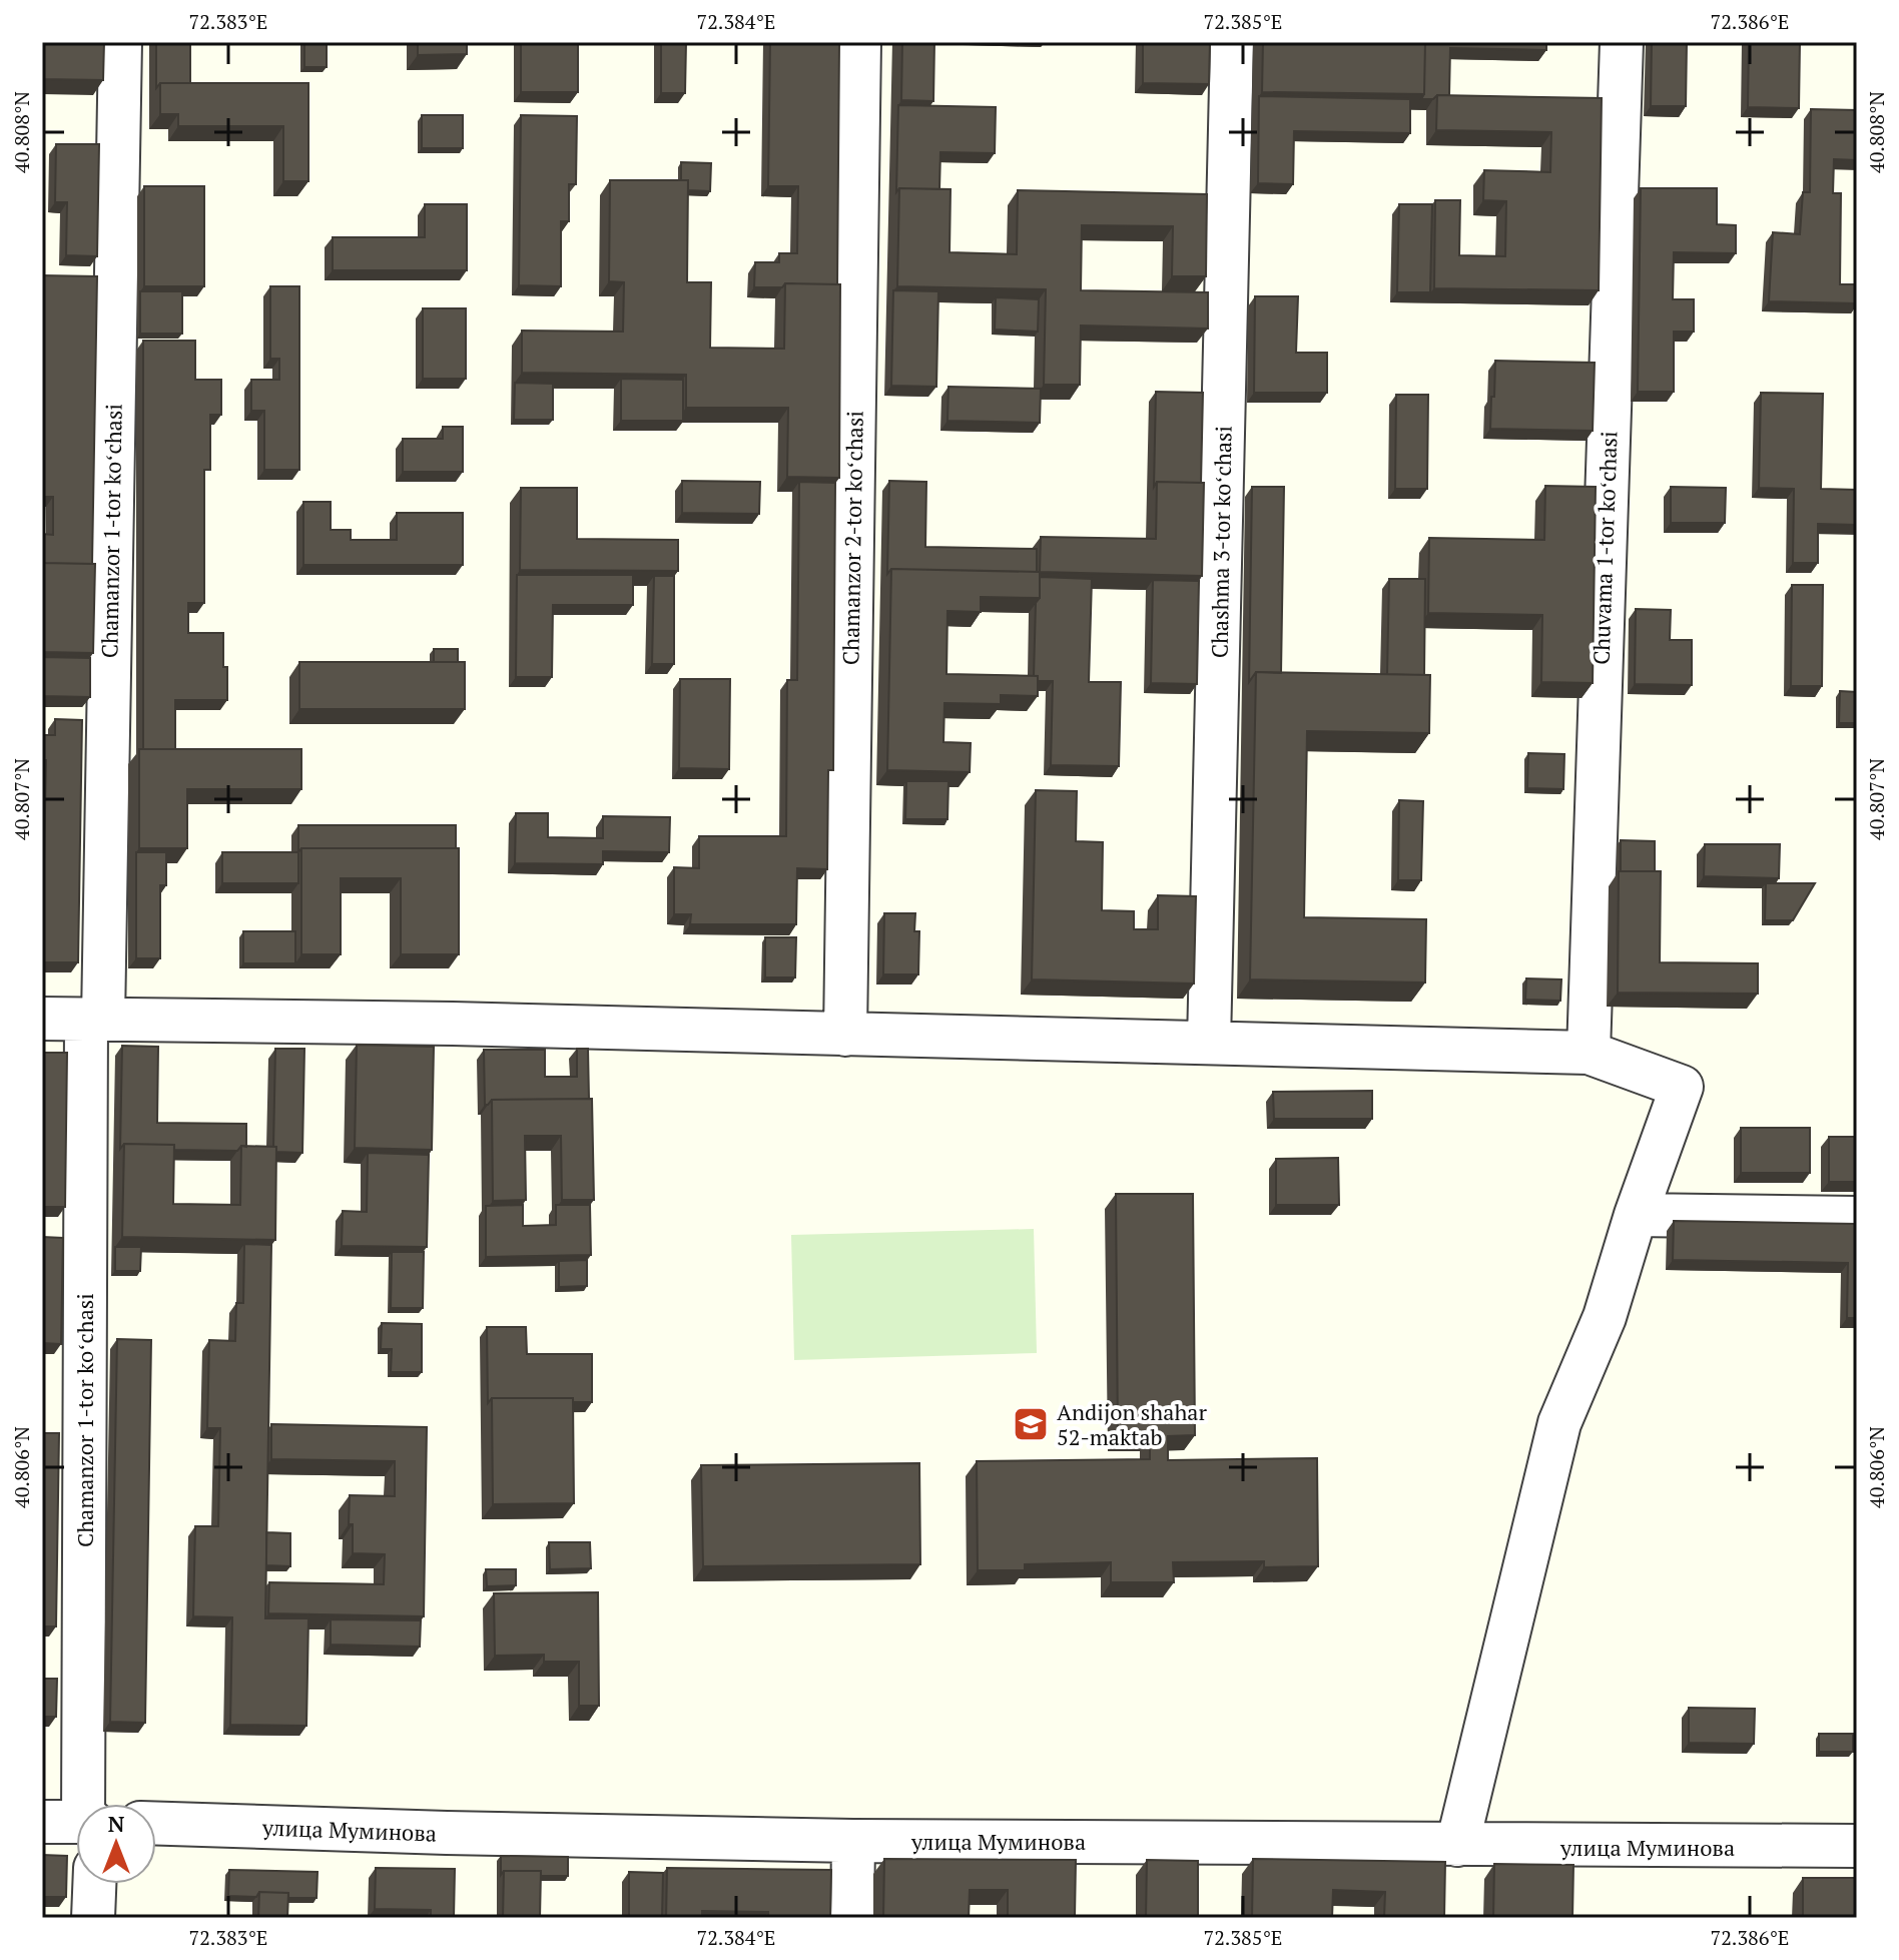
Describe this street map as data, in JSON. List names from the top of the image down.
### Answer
{
  "streets": {
    "street": [
      "Chamanzor 1-tor koʻchasi",
      "Chamanzor 2-tor koʻchasi",
      "Chashma 3-tor koʻchasi",
      "Chuvama 1-tor koʻchasi",
      "улица Муминова"
    ]
  },
  "places": {
    "school or university": ["Andijon shahar 52-maktab"]
  },
  "north": "top",
  "coordinates": [
    "72.383°E",
    "72.384°E",
    "72.385°E",
    "72.386°E",
    "40.808°N",
    "40.807°N",
    "40.806°N"
  ]
}
